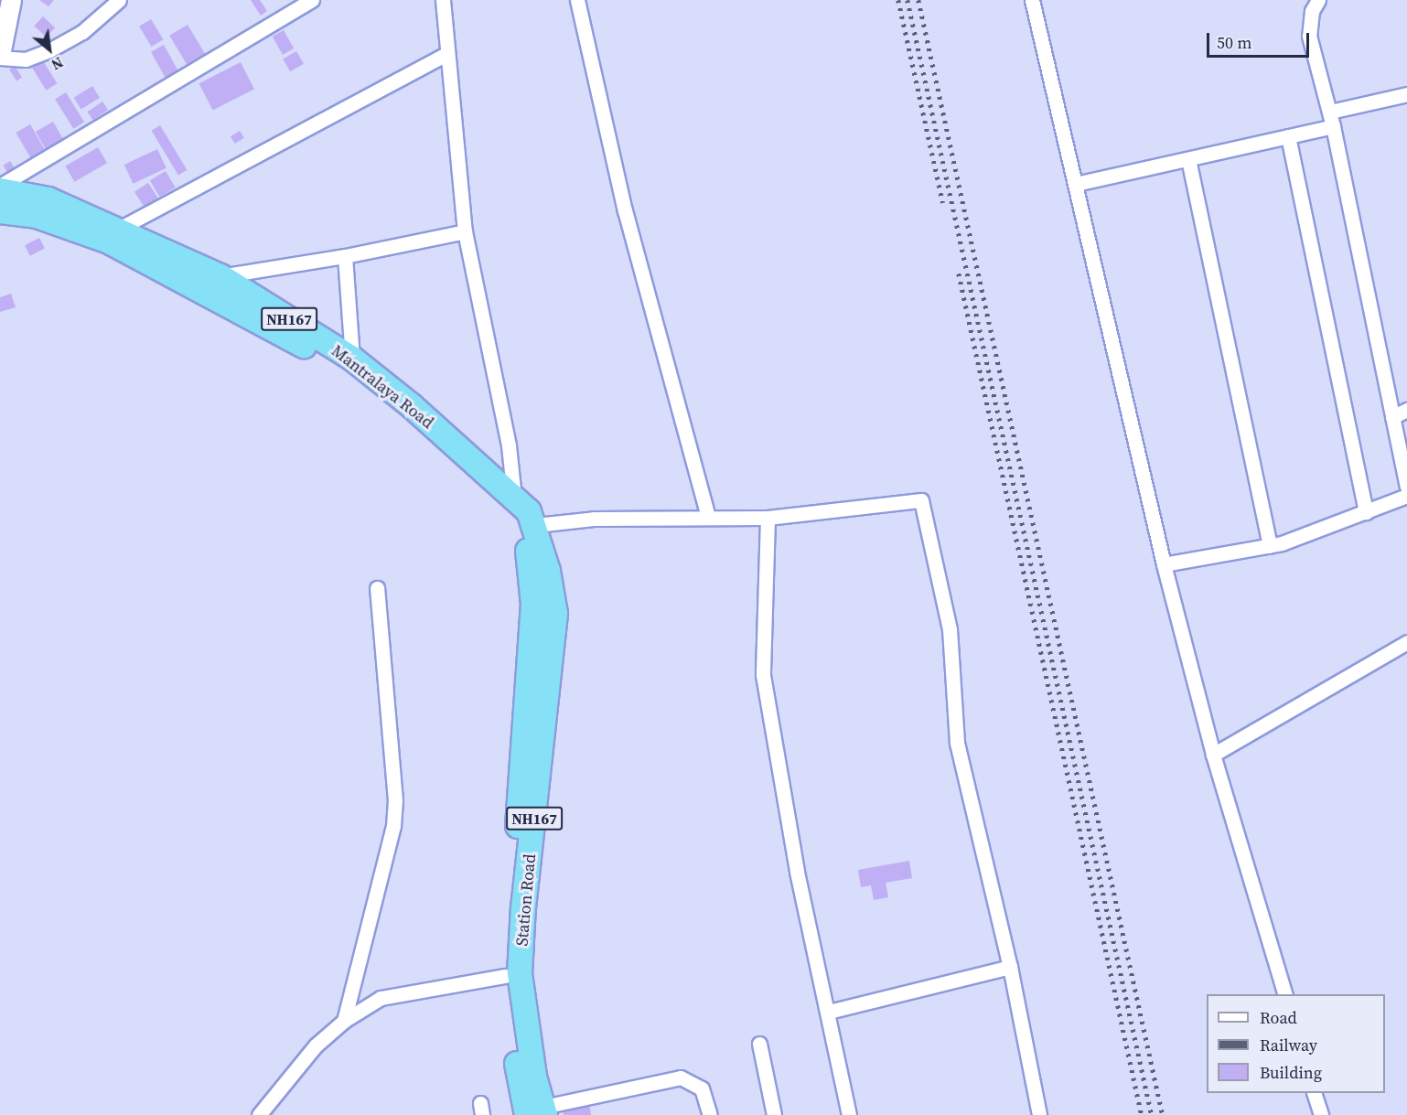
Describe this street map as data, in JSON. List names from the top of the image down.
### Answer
{
  "streets": {
    "highway": ["NH167", "Mantralaya Road", "Station Road"]
  },
  "crossings": [
    ["Mantralaya Road", "Station Road"]
  ],
  "legend": ["Road", "Railway", "Building"],
  "scale_bar": "50 m",
  "north": "bottom right"
}
